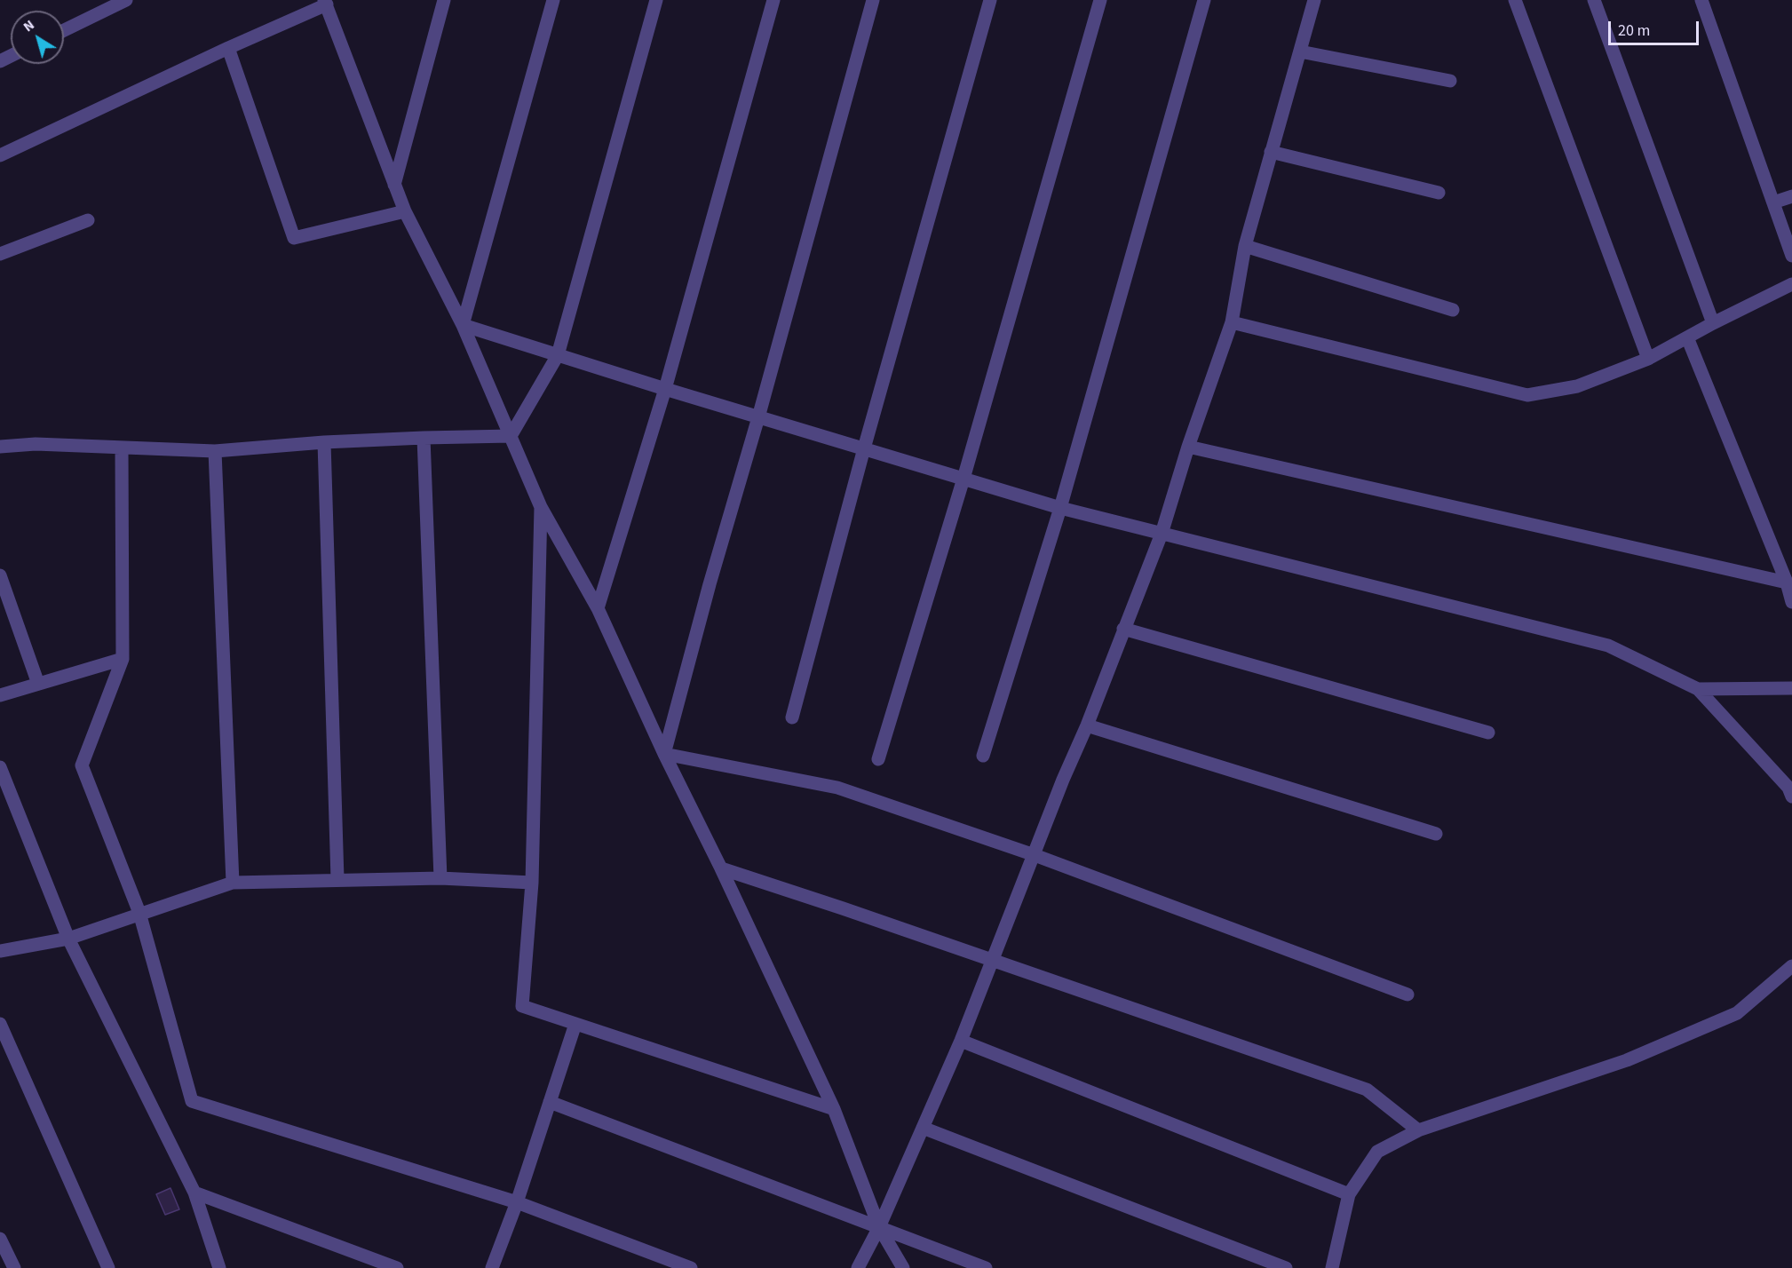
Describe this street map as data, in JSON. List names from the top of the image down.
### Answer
{
  "scale_bar": "20 m",
  "north": "top left"
}
